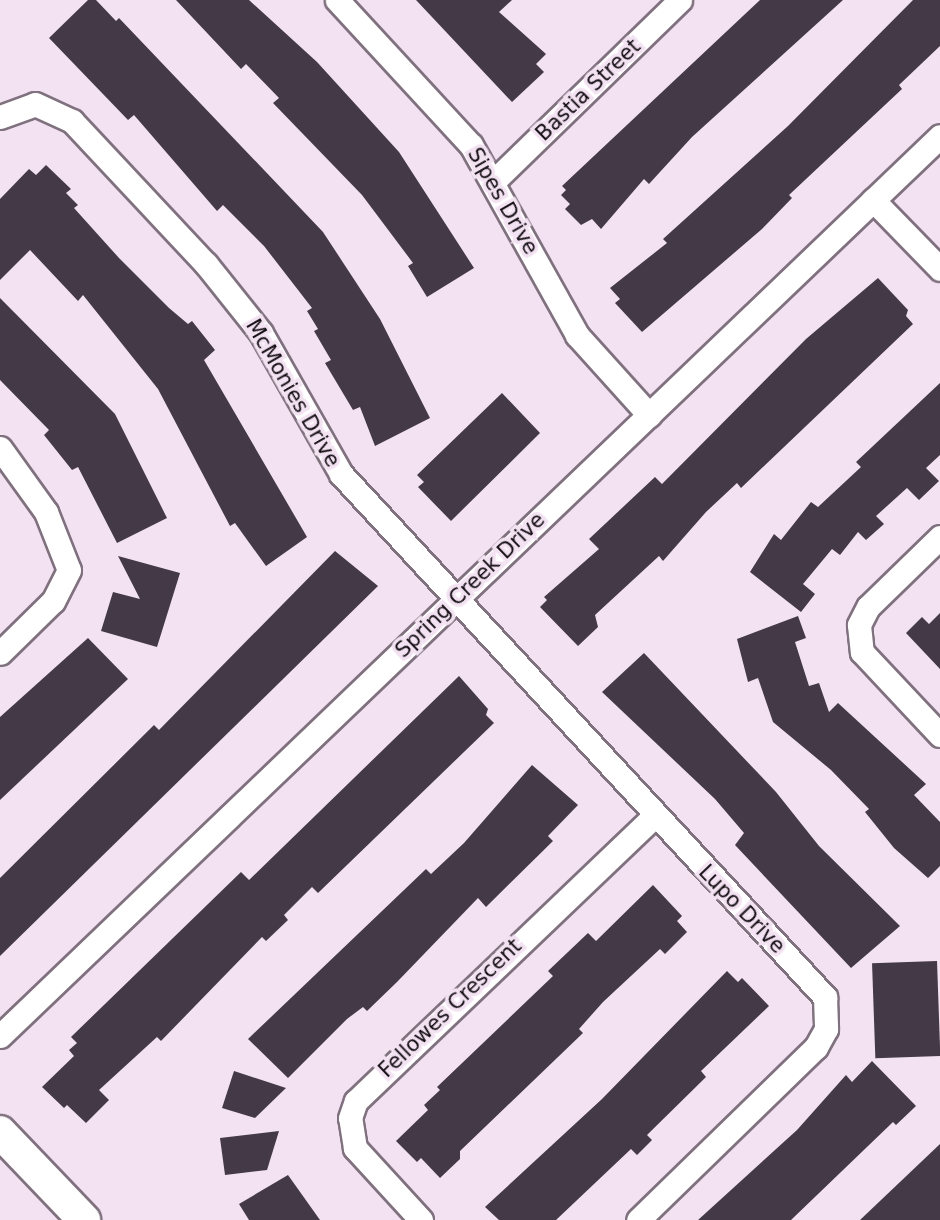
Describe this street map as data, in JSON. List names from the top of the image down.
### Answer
{
  "streets": {
    "street": [
      "Bastia Street",
      "Sipes Drive",
      "McMonies Drive",
      "Spring Creek Drive",
      "Lupo Drive",
      "Fellowes Crescent"
    ]
  },
  "crossings": [
    ["Bastia Street", "Sipes Drive"],
    ["Sipes Drive", "Spring Creek Drive"],
    ["McMonies Drive", "Spring Creek Drive"],
    ["McMonies Drive", "Lupo Drive"],
    ["Spring Creek Drive", "Lupo Drive"],
    ["Lupo Drive", "Fellowes Crescent"]
  ]
}
